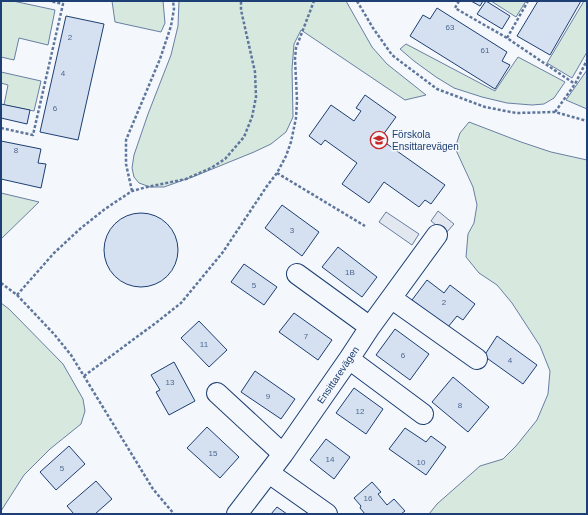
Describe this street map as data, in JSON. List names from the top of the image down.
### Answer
{
  "streets": {
    "street": ["Ensittarevägen"]
  },
  "places": {
    "school or university": ["Förskola Ensittarevägen"]
  },
  "house_numbers": [
    "63",
    "2",
    "61",
    "4",
    "6",
    "8",
    "3",
    "1B",
    "5",
    "2",
    "7",
    "11",
    "6",
    "4",
    "13",
    "9",
    "8",
    "12",
    "15",
    "14",
    "10",
    "5",
    "16"
  ]
}
